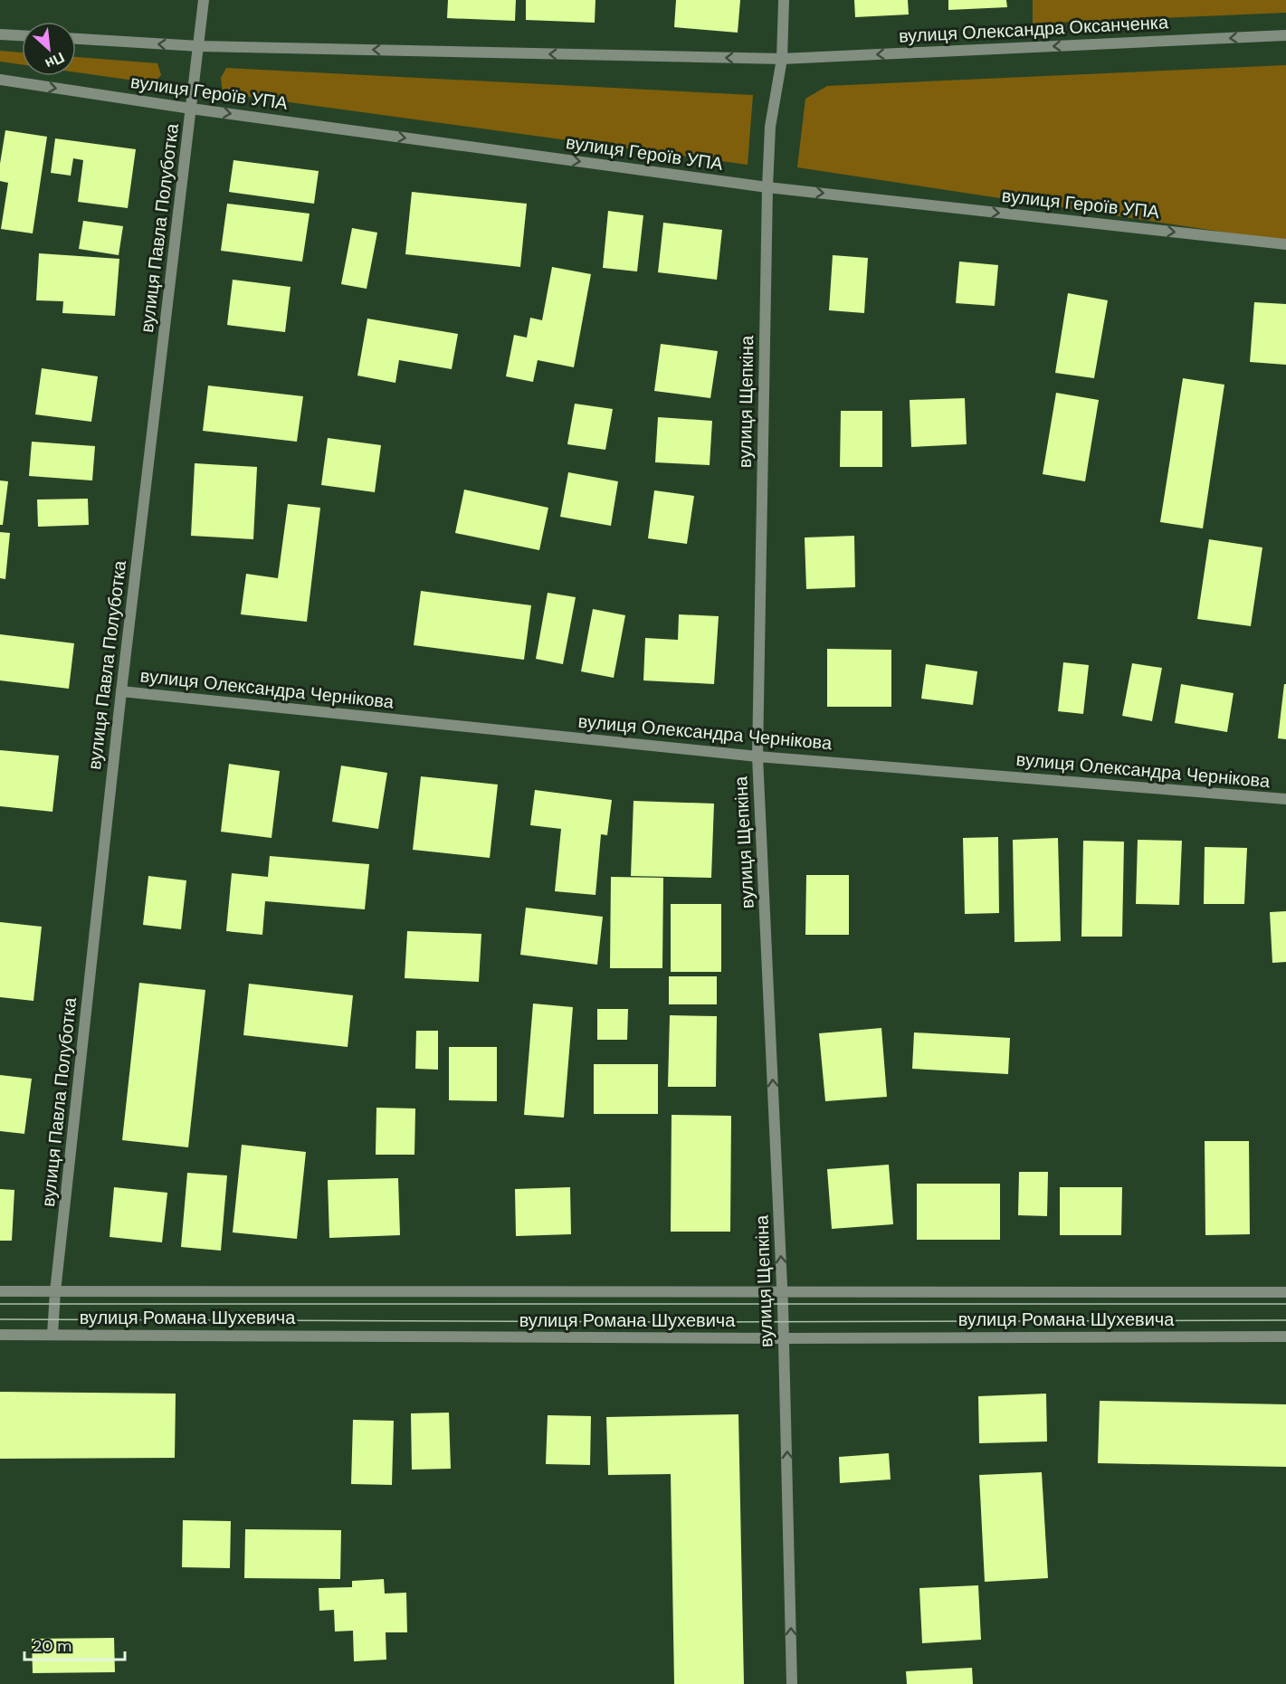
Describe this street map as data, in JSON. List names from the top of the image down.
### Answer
{
  "streets": {
    "street": [
      "вулиця Олександра Оксанченка",
      "вулиця Героїв УПА",
      "вулиця Павла Полуботка",
      "вулиця Щепкіна",
      "вулиця Олександра Чернікова",
      "вулиця Романа Шухевича"
    ]
  },
  "crossings": [
    ["вулиця Олександра Оксанченка", "вулиця Щепкіна"],
    ["вулиця Героїв УПА", "вулиця Павла Полуботка"],
    ["вулиця Героїв УПА", "вулиця Щепкіна"],
    ["вулиця Павла Полуботка", "вулиця Олександра Чернікова"],
    ["вулиця Павла Полуботка", "вулиця Романа Шухевича"],
    ["вулиця Щепкіна", "вулиця Олександра Чернікова"],
    ["вулиця Щепкіна", "вулиця Романа Шухевича"]
  ],
  "one_way": ["вулиця Олександра Оксанченка", "вулиця Щепкіна"],
  "scale_bar": "20 m",
  "north": "bottom right"
}
